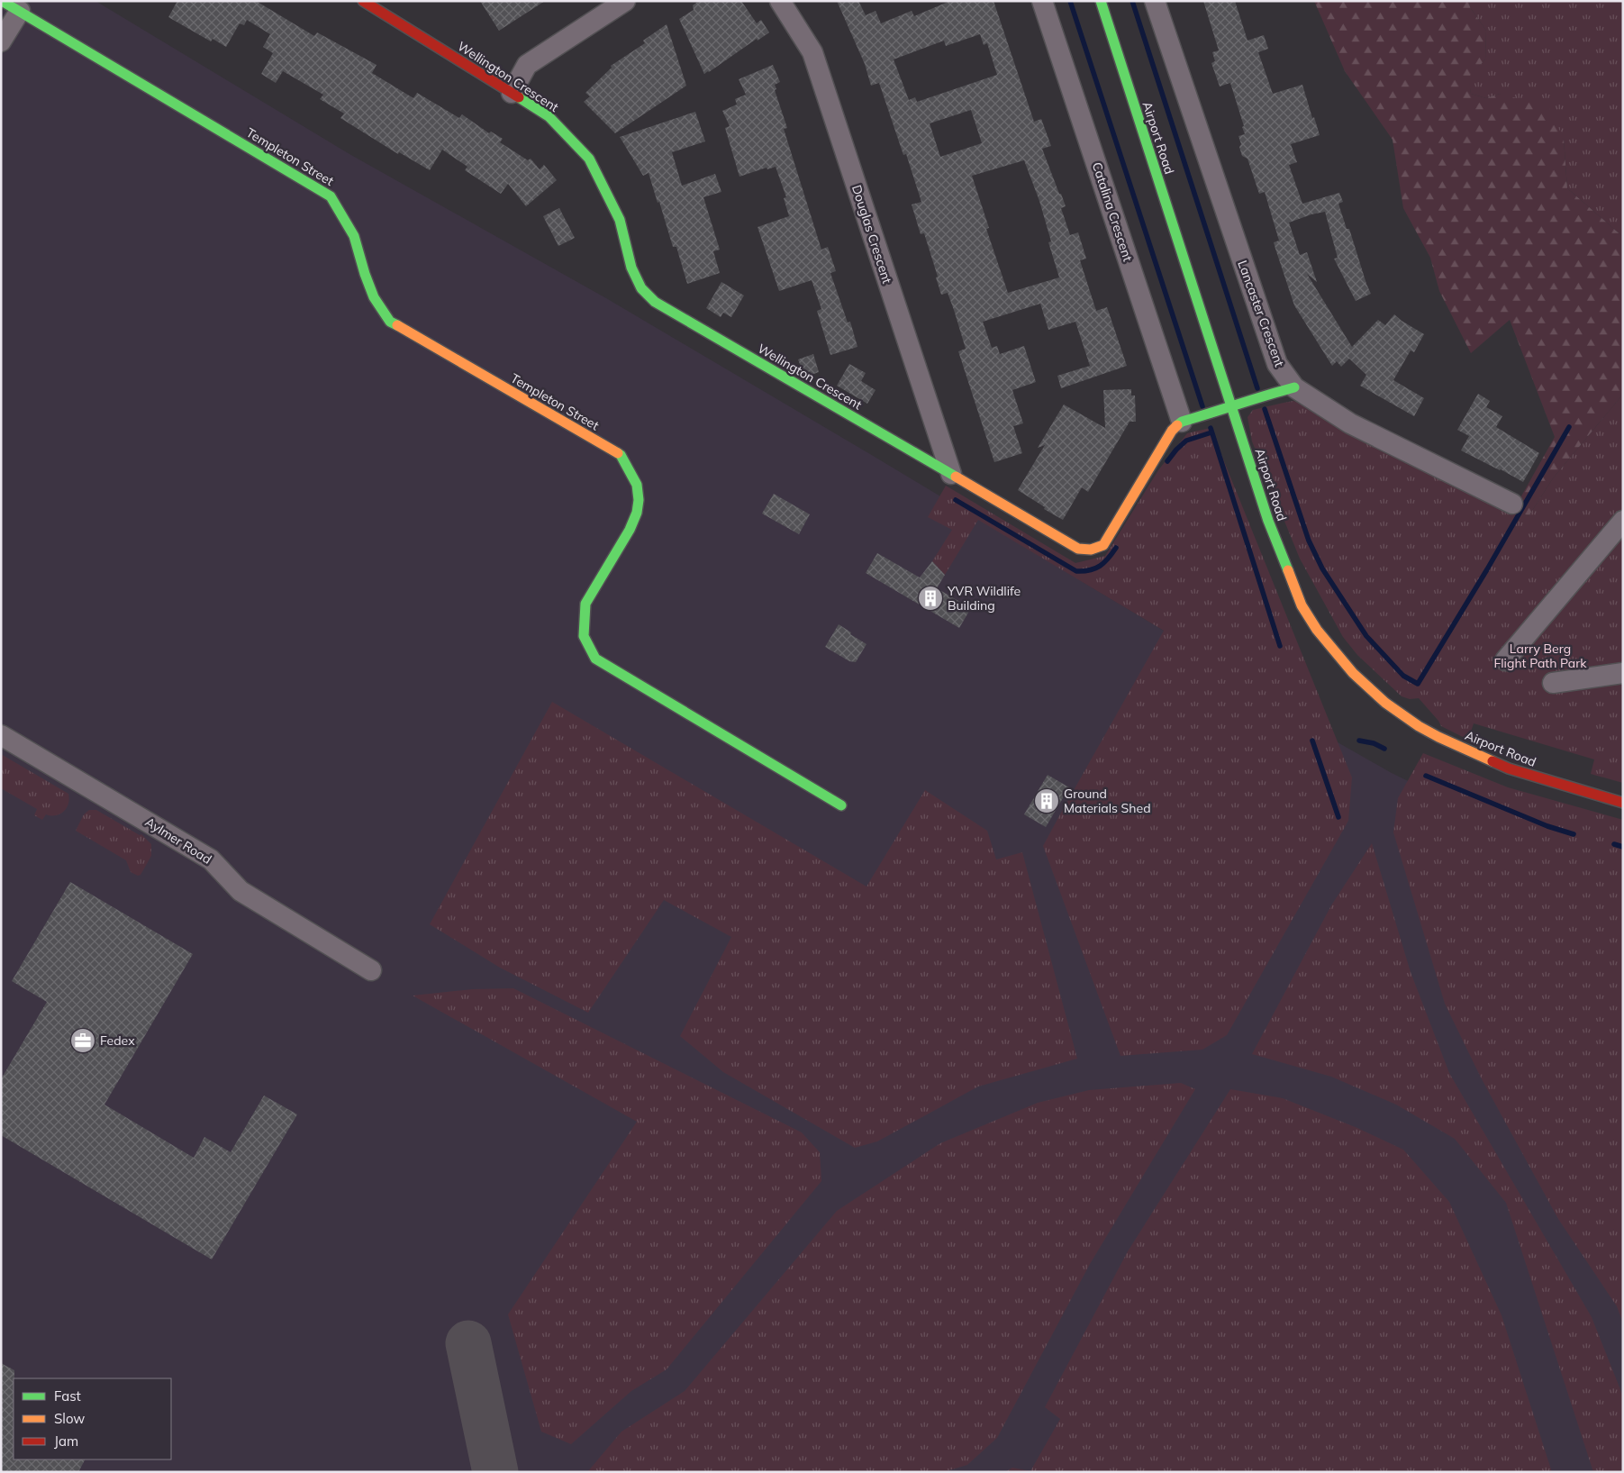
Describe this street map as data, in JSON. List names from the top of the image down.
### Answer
{
  "streets": {
    "street": [
      "Wellington Crescent",
      "Airport Road",
      "Templeton Street",
      "Catalina Crescent",
      "Douglas Crescent",
      "Lancaster Crescent",
      "Aylmer Road"
    ]
  },
  "crossings": [
    ["Wellington Crescent", "Catalina Crescent"],
    ["Wellington Crescent", "Douglas Crescent"]
  ],
  "parks": ["Larry Berg Flight Path Park"],
  "places": {
    "building": ["YVR Wildlife Building", "Ground Materials Shed"],
    "office": ["Fedex"]
  },
  "legend": ["Fast", "Slow", "Jam"]
}
